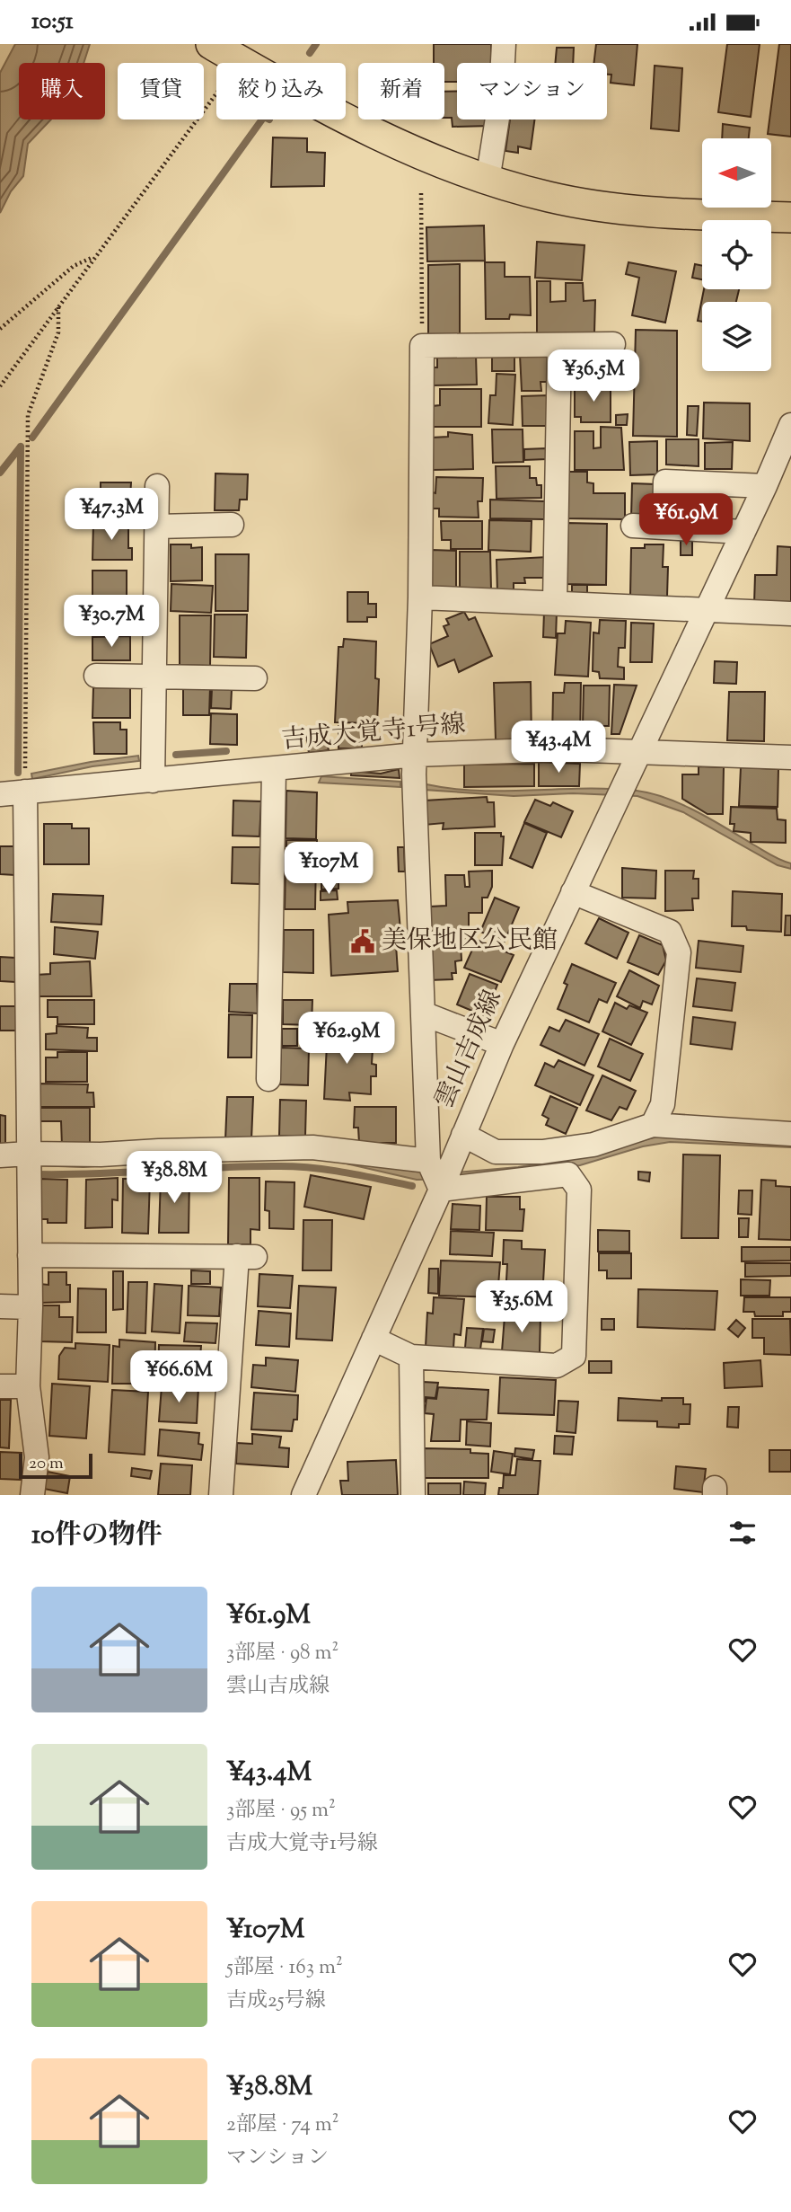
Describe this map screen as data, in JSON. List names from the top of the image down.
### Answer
{
  "streets": {
    "street": ["吉成大覚寺1号線", "雲山吉成線"]
  },
  "crossings": [
    ["吉成大覚寺1号線", "雲山吉成線"]
  ],
  "places": {
    "public building": ["美保地区公民館"]
  },
  "scale_bar": "20 m",
  "north": "left",
  "page": {
    "status": "10:51",
    "chip": [
      "購入",
      "賃貸",
      "絞り込み",
      "新着",
      "マンション"
    ],
    "price": [
      "¥36.5M",
      "¥47.3M",
      "¥61.9M",
      "¥30.7M",
      "¥43.4M",
      "¥107M",
      "¥62.9M",
      "¥38.8M",
      "¥35.6M",
      "¥66.6M"
    ],
    "scale": "20 m",
    "heading": "10件の物件",
    "list": [
      {
        "name": "¥61.9M",
        "note": "3部屋 · 98 m² · 雲山吉成線"
      },
      {
        "name": "¥43.4M",
        "note": "3部屋 · 95 m² · 吉成大覚寺1号線"
      },
      {
        "name": "¥107M",
        "note": "5部屋 · 163 m² · 吉成25号線"
      },
      {
        "name": "¥38.8M",
        "note": "2部屋 · 74 m² · マンション"
      }
    ]
  }
}
